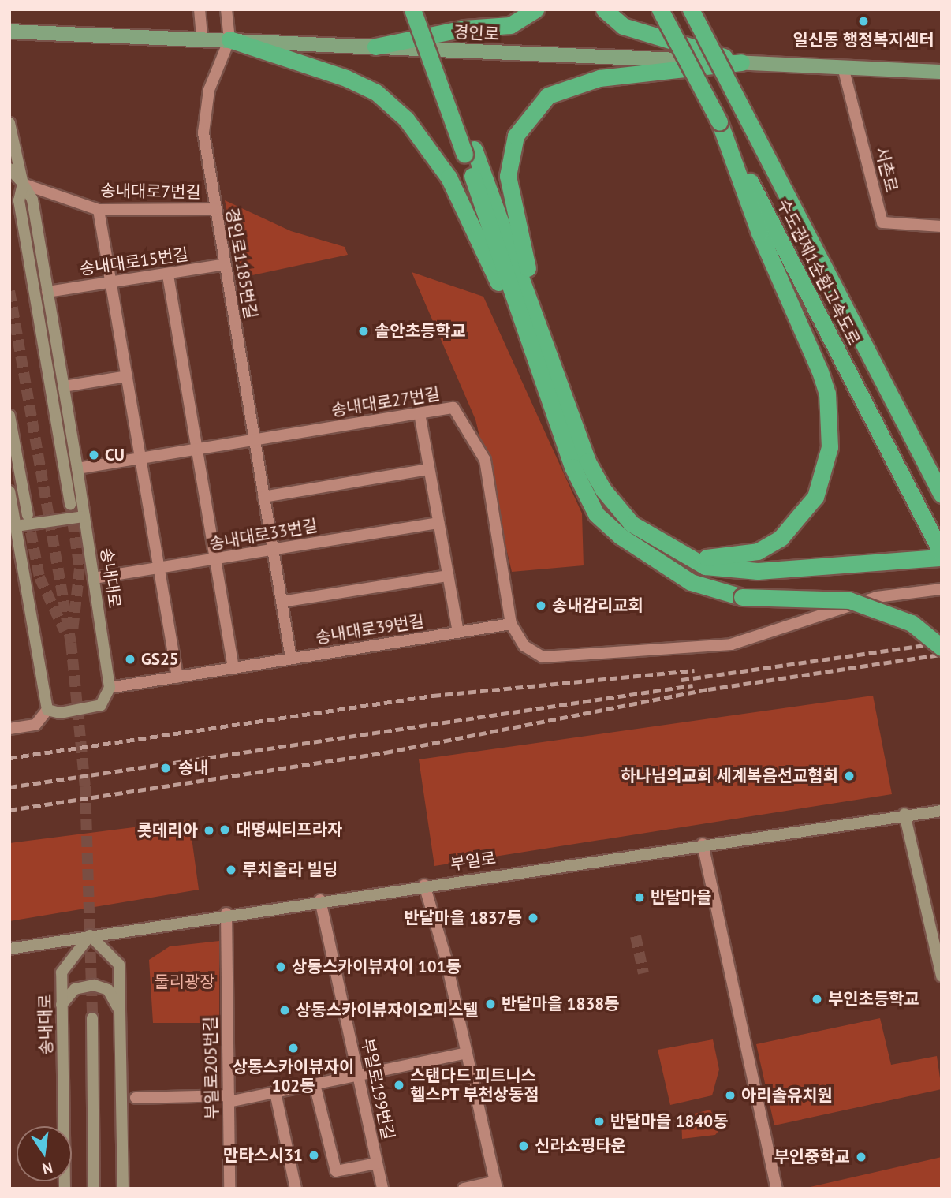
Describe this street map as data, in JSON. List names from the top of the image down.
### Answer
{
  "streets": {
    "highway": ["수도권제1순환고속도로"],
    "main road": ["경인로"],
    "street": [
      "서촌로",
      "송내대로7번길",
      "송내대로15번길",
      "경인로1185번길",
      "송내대로27번길",
      "송내대로33번길",
      "송내대로",
      "송내대로39번길",
      "부일로",
      "부일로205번길",
      "부일로199번길"
    ]
  },
  "crossings": [
    ["경인로", "서촌로"],
    ["경인로", "경인로1185번길"],
    ["송내대로7번길", "경인로1185번길"],
    ["송내대로7번길", "송내대로"],
    ["송내대로15번길", "경인로1185번길"],
    ["송내대로15번길", "송내대로"],
    ["경인로1185번길", "송내대로27번길"],
    ["경인로1185번길", "송내대로33번길"],
    ["경인로1185번길", "송내대로39번길"],
    ["송내대로27번길", "송내대로"],
    ["송내대로27번길", "송내대로39번길"],
    ["송내대로33번길", "송내대로"],
    ["송내대로", "송내대로39번길"],
    ["송내대로", "부일로"],
    ["부일로", "부일로205번길"],
    ["부일로", "부일로199번길"]
  ],
  "parks": ["둘리광장"],
  "places": [
    "일신동 행정복지센터",
    "솔안초등학교",
    "CU",
    "송내감리교회",
    "GS25",
    "송내",
    "하나님의교회 세계복음선교협회",
    "대명씨티프라자",
    "롯데리아",
    "루치올라 빌딩",
    "반달마을",
    "반달마을 1837동",
    "상동스카이뷰자이 101동",
    "부인초등학교",
    "반달마을 1838동",
    "상동스카이뷰자이오피스텔",
    "상동스카이뷰자이 102동",
    "스탠다드 피트니스 헬스PT 부천상동점",
    "아리솔유치원",
    "반달마을 1840동",
    "신라쇼핑타운",
    "만타스시31",
    "부인중학교"
  ],
  "north": "bottom"
}
